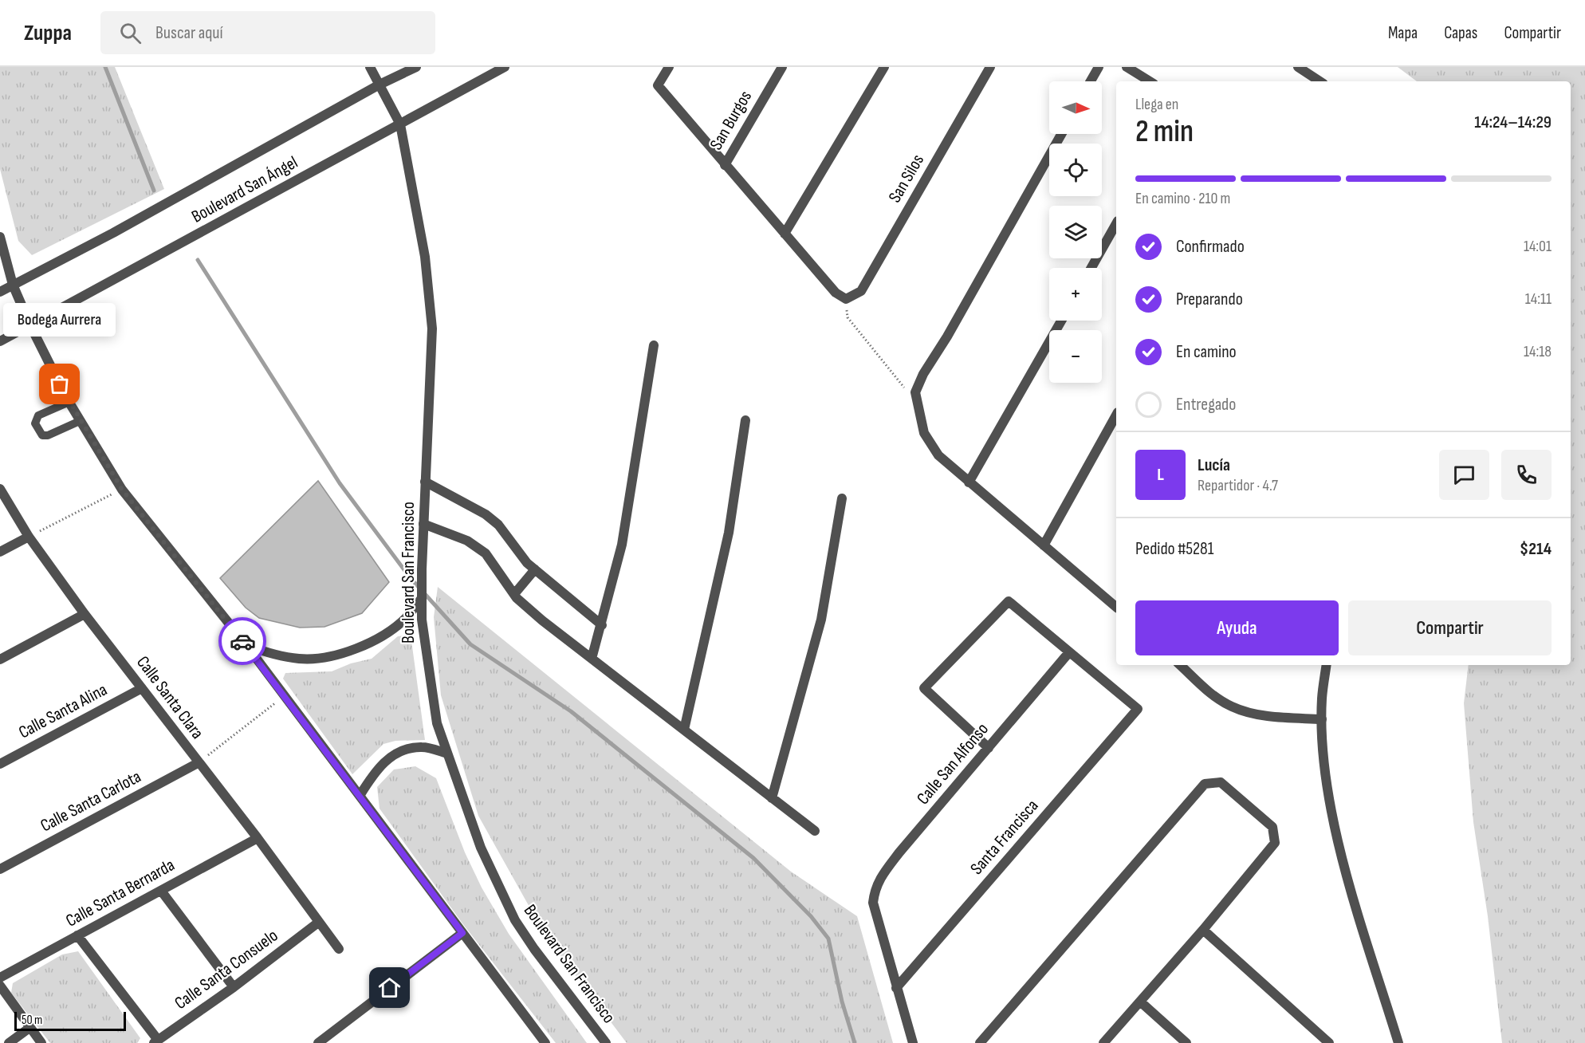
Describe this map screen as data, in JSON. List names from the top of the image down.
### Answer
{
  "streets": {
    "street": [
      "San Burgos",
      "San Silos",
      "Boulevard San Ángel",
      "Boulevard San Francisco",
      "Calle Santa Clara",
      "Calle Santa Alina",
      "Calle San Alfonso",
      "Calle Santa Carlota",
      "Santa Francisca",
      "Calle Santa Bernarda",
      "Calle Santa Consuelo"
    ]
  },
  "crossings": [
    ["Boulevard San Ángel", "Boulevard San Francisco"],
    ["Calle Santa Clara", "Calle Santa Alina"],
    ["Calle Santa Clara", "Calle Santa Carlota"],
    ["Calle Santa Clara", "Calle Santa Bernarda"],
    ["Calle Santa Clara", "Calle Santa Consuelo"],
    ["Calle San Alfonso", "Santa Francisca"]
  ],
  "places": ["Bodega Aurrera"],
  "scale_bar": "50 m",
  "north": "right",
  "page": {
    "header": "Zuppa",
    "search": "Buscar aquí",
    "nav": ["Mapa", "Capas", "Compartir"],
    "map_buttons": ["+", "−"],
    "heading": ["2 min", "Llega en", "14:24–14:29"],
    "panel": [
      "Lucía",
      "Repartidor · 4.7",
      "Pedido #5281",
      "$214"
    ],
    "bar": "En camino · 210 m",
    "list": [
      ["Confirmado", "14:01"],
      ["Preparando", "14:11"],
      ["En camino", "14:18"],
      "Entregado"
    ],
    "bubble": "Bodega Aurrera",
    "round": "L",
    "buttons": ["Ayuda", "Compartir"],
    "scale": "50 m"
  }
}
